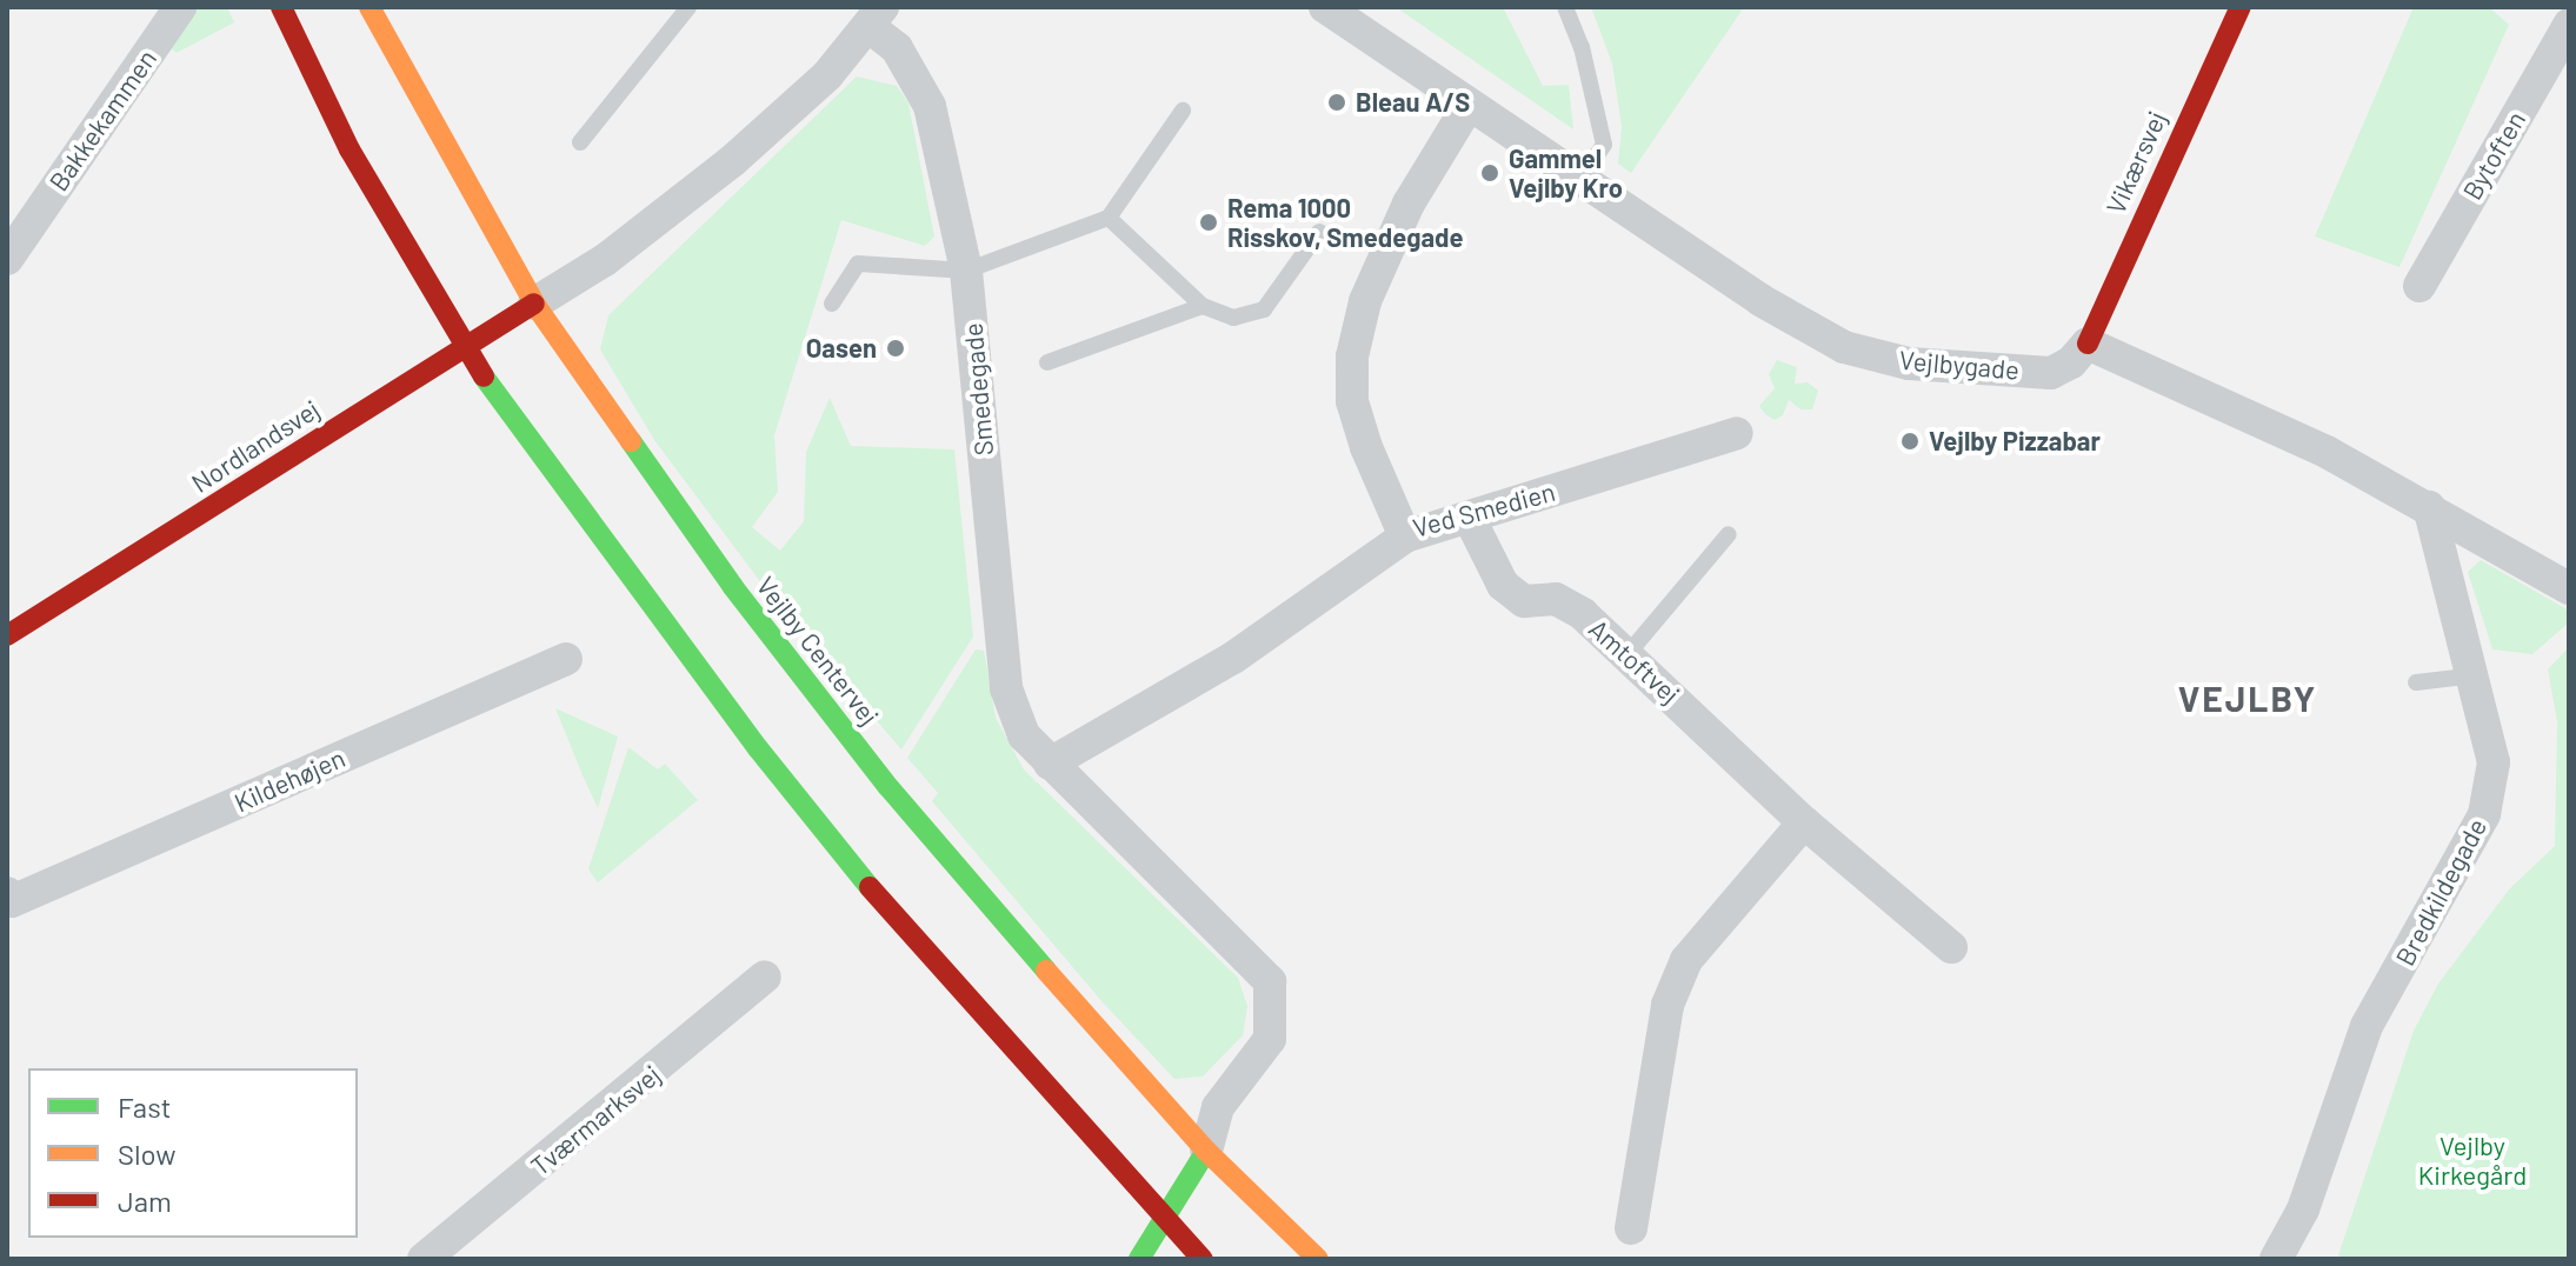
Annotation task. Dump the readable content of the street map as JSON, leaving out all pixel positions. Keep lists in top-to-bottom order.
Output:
{
  "streets": {
    "street": [
      "Bakkekammen",
      "Bytoften",
      "Vikærsvej",
      "Vejlbygade",
      "Smedegade",
      "Nordlandsvej",
      "Ved Smedien",
      "Vejlby Centervej",
      "Amtoftvej",
      "Kildehøjen",
      "Bredkildegade",
      "Tværmarksvej"
    ]
  },
  "crossings": [
    ["Vikærsvej", "Vejlbygade"],
    ["Vejlbygade", "Ved Smedien"],
    ["Smedegade", "Nordlandsvej"],
    ["Smedegade", "Vejlby Centervej"],
    ["Nordlandsvej", "Vejlby Centervej"],
    ["Ved Smedien", "Amtoftvej"]
  ],
  "districts": ["VEJLBY"],
  "parks": ["Vejlby Kirkegård"],
  "places": [
    "Bleau A/S",
    "Gammel Vejlby Kro",
    "Rema 1000 Risskov, Smedegade",
    "Oasen",
    "Vejlby Pizzabar"
  ],
  "legend": ["Fast", "Slow", "Jam"]
}
